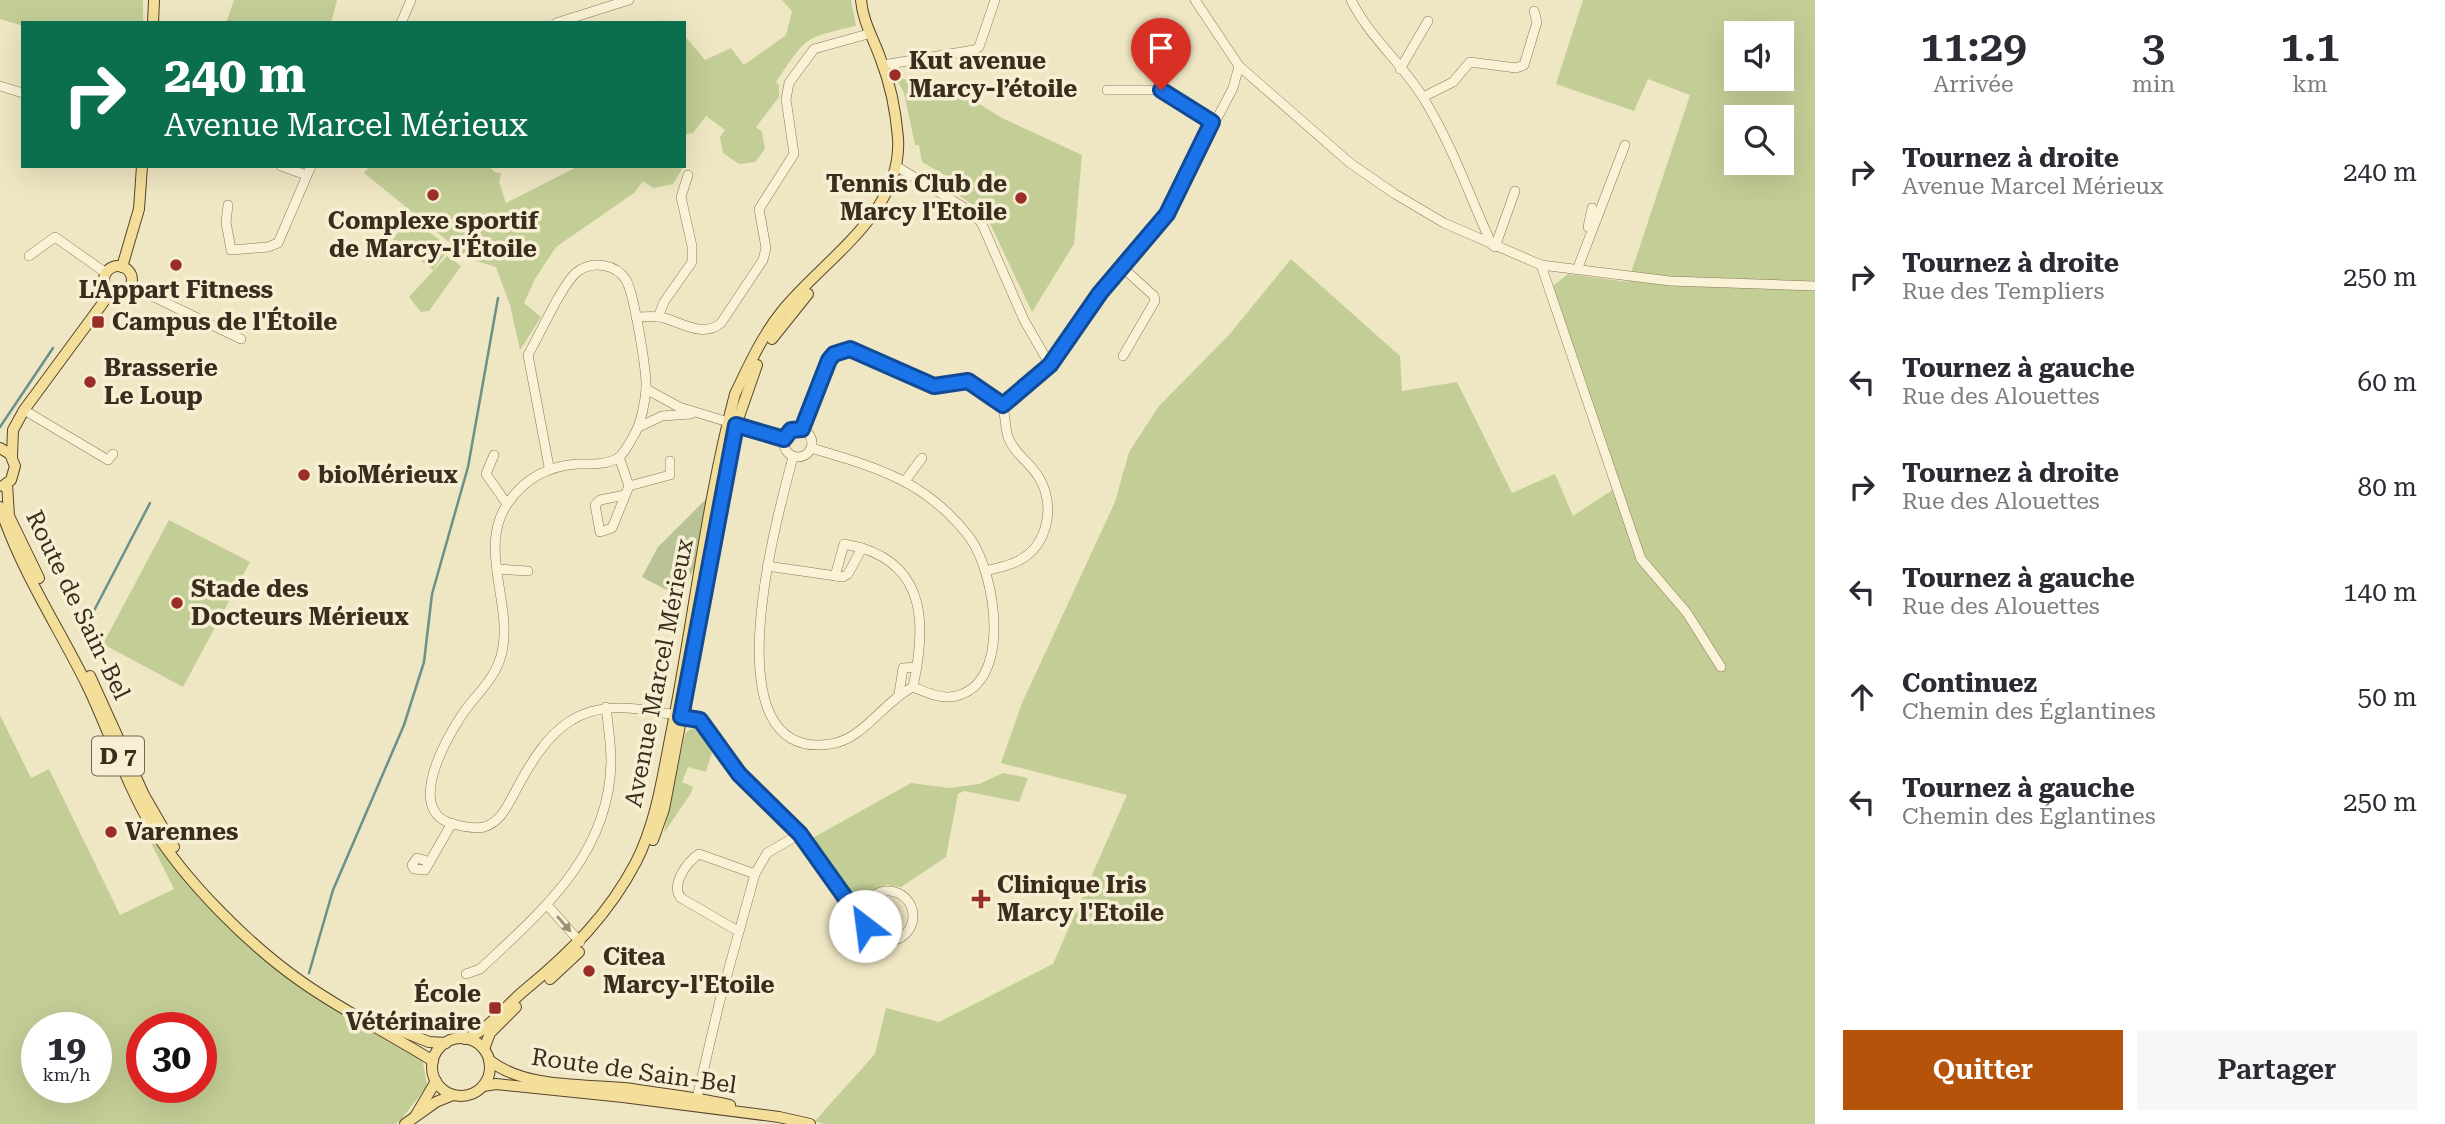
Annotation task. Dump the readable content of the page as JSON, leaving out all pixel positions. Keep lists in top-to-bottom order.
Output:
{
  "streets": {
    "main road": ["Route de Sain-Bel", "Avenue Marcel Mérieux", "D 7"]
  },
  "crossings": [
    ["Route de Sain-Bel", "Avenue Marcel Mérieux"]
  ],
  "places": {
    "other": [
      "Kut avenue Marcy-l’étoile",
      "Complexe sportif de Marcy-l'Étoile",
      "Tennis Club de Marcy l'Etoile",
      "L'Appart Fitness",
      "Brasserie Le Loup",
      "bioMérieux",
      "Stade des Docteurs Mérieux",
      "Varennes",
      "Citea Marcy-l'Etoile"
    ],
    "transit": ["Campus de l'Étoile", "École Vétérinaire"],
    "health": ["Clinique Iris Marcy l'Etoile"]
  },
  "page": {
    "eta": [
      "11:29",
      "Arrivée",
      "3",
      "min",
      "1.1",
      "km"
    ],
    "turn": ["240 m", "Avenue Marcel Mérieux"],
    "list": [
      {
        "name": "Tournez à droite",
        "note": "Avenue Marcel Mérieux",
        "value": "240 m"
      },
      {
        "name": "Tournez à droite",
        "note": "Rue des Templiers",
        "value": "250 m"
      },
      {
        "name": "Tournez à gauche",
        "note": "Rue des Alouettes",
        "value": "60 m"
      },
      {
        "name": "Tournez à droite",
        "note": "Rue des Alouettes",
        "value": "80 m"
      },
      {
        "name": "Tournez à gauche",
        "note": "Rue des Alouettes",
        "value": "140 m"
      },
      {
        "name": "Continuez",
        "note": "Chemin des Églantines",
        "value": "50 m"
      },
      {
        "name": "Tournez à gauche",
        "note": "Chemin des Églantines",
        "value": "250 m"
      }
    ],
    "speed": "19 km/h",
    "limit": "30",
    "buttons": ["Quitter", "Partager"]
  }
}
